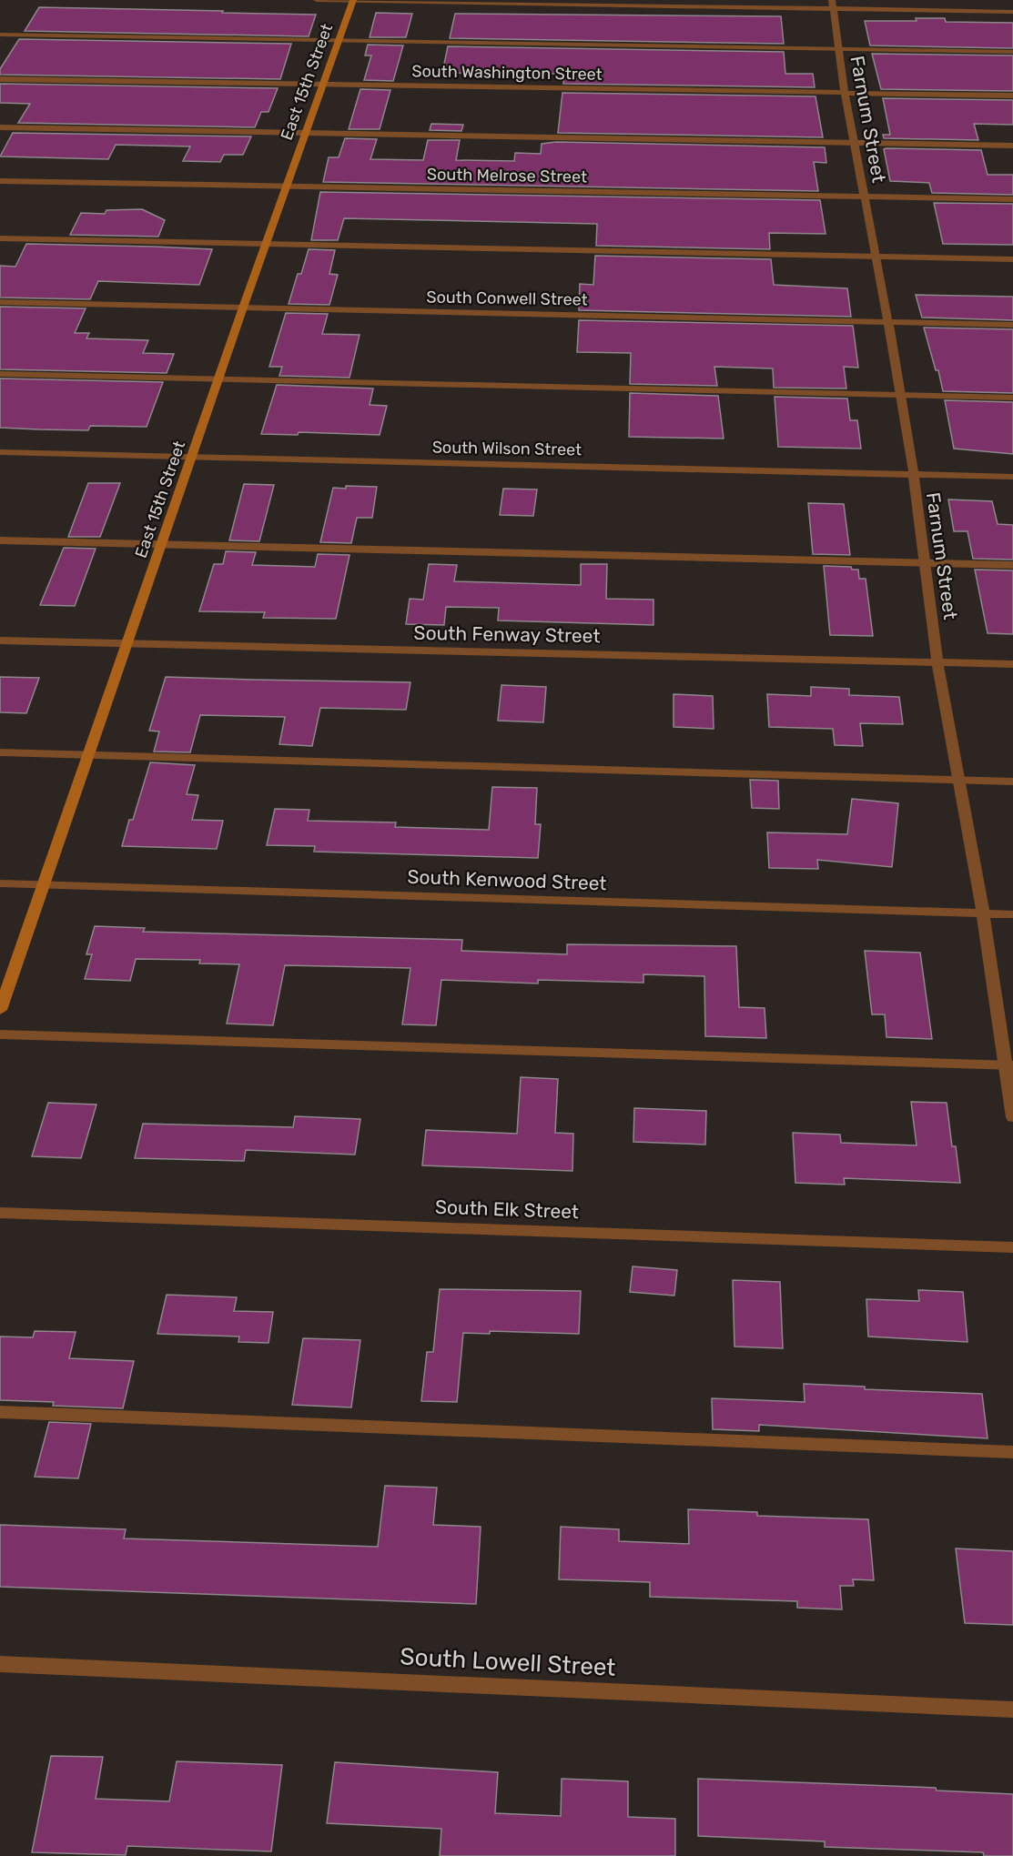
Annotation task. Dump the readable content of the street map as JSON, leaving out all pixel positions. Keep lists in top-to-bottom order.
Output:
{
  "streets": {
    "main road": ["East 15th Street"],
    "street": [
      "South Washington Street",
      "Farnum Street",
      "South Melrose Street",
      "South Conwell Street",
      "South Wilson Street",
      "South Fenway Street",
      "South Kenwood Street",
      "South Elk Street",
      "South Lowell Street"
    ]
  },
  "crossings": [
    ["South Washington Street", "East 15th Street"],
    ["South Washington Street", "Farnum Street"],
    ["East 15th Street", "South Melrose Street"],
    ["East 15th Street", "South Conwell Street"],
    ["East 15th Street", "South Wilson Street"],
    ["East 15th Street", "South Fenway Street"],
    ["East 15th Street", "South Kenwood Street"],
    ["Farnum Street", "South Melrose Street"],
    ["Farnum Street", "South Conwell Street"],
    ["Farnum Street", "South Wilson Street"],
    ["Farnum Street", "South Fenway Street"],
    ["Farnum Street", "South Kenwood Street"]
  ]
}
